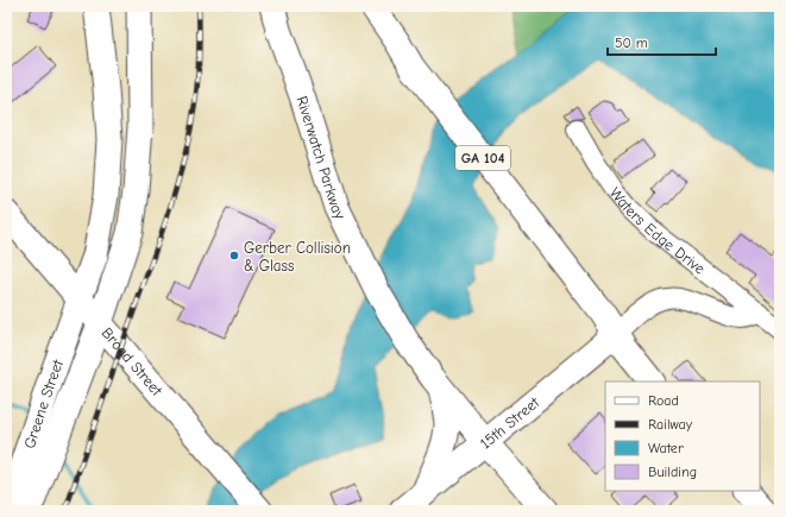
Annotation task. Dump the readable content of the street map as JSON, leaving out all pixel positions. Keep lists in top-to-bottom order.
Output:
{
  "streets": {
    "main road": [
      "Riverwatch Parkway",
      "GA 104",
      "Broad Street",
      "Greene Street",
      "15th Street"
    ],
    "street": ["Waters Edge Drive"]
  },
  "crossings": [
    ["Riverwatch Parkway", "15th Street"],
    ["GA 104", "15th Street"],
    ["Broad Street", "Greene Street"]
  ],
  "places": ["Gerber Collision & Glass"],
  "legend": [
    "Road",
    "Railway",
    "Water",
    "Building"
  ],
  "scale_bar": "50 m"
}
